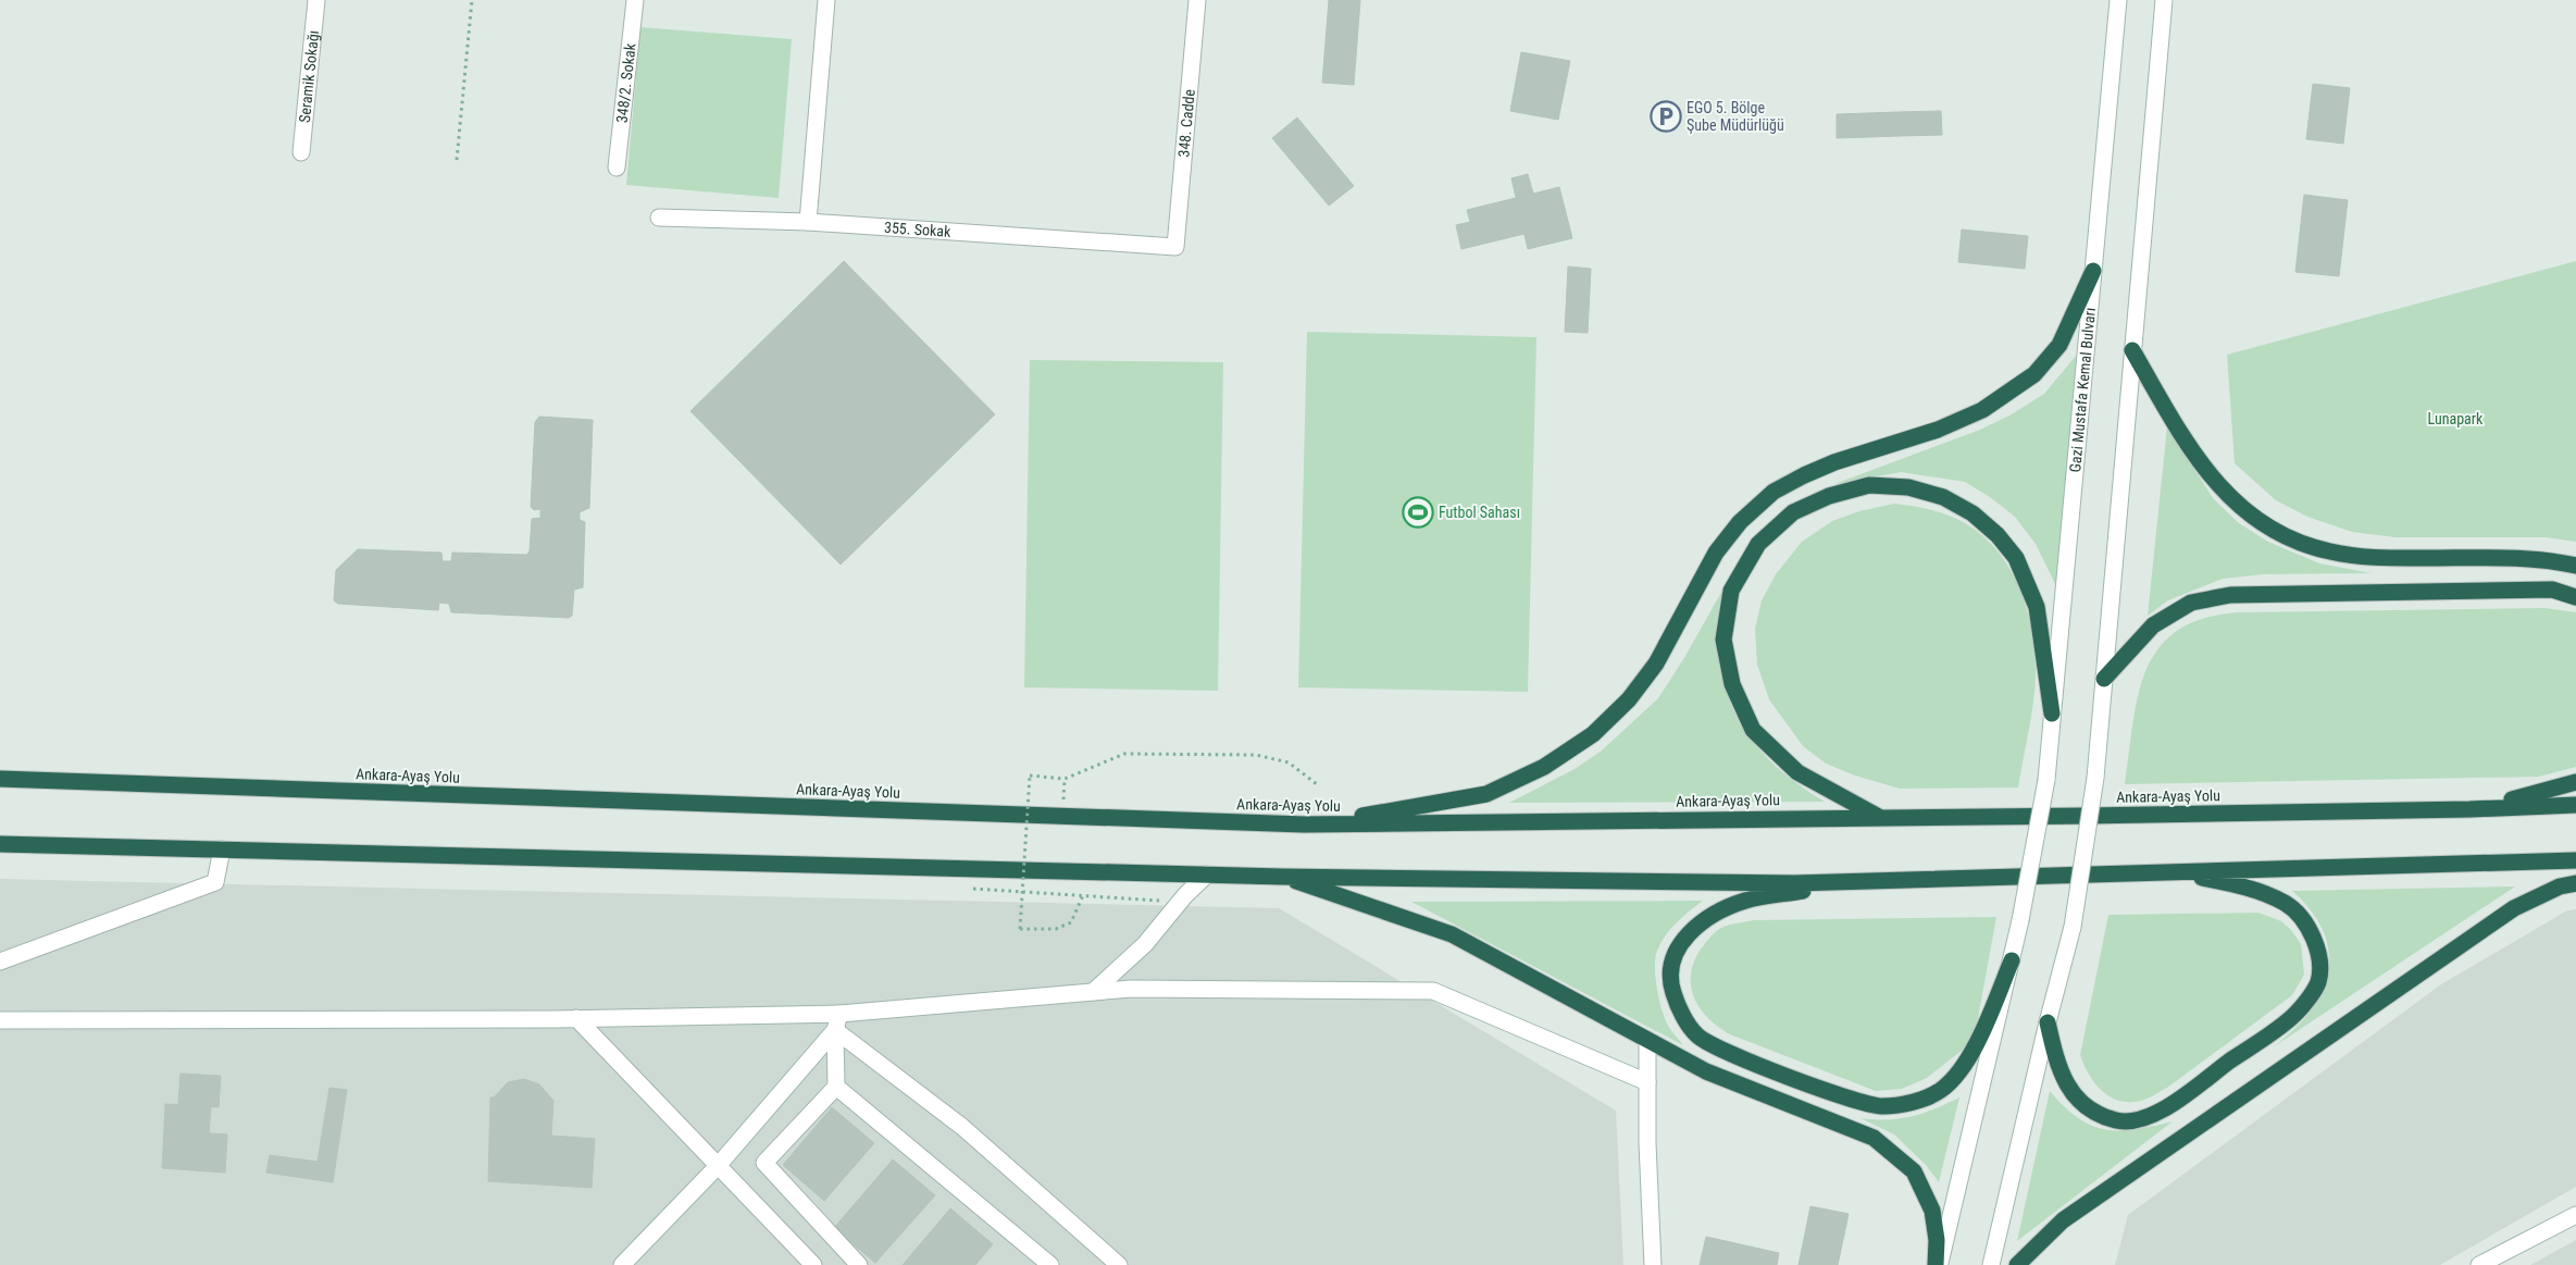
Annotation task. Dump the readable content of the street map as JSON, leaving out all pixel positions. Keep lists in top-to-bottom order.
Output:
{
  "streets": {
    "highway": ["Ankara-Ayaş Yolu"],
    "street": [
      "Seramik Sokağı",
      "348/2. Sokak",
      "348. Cadde",
      "355. Sokak",
      "Gazi Mustafa Kemal Bulvarı"
    ]
  },
  "crossings": [
    ["348. Cadde", "355. Sokak"]
  ],
  "parks": ["Lunapark"],
  "places": {
    "parking": ["EGO 5. Bölge Şube Müdürlüğü"],
    "sports": ["Futbol Sahası"]
  }
}
